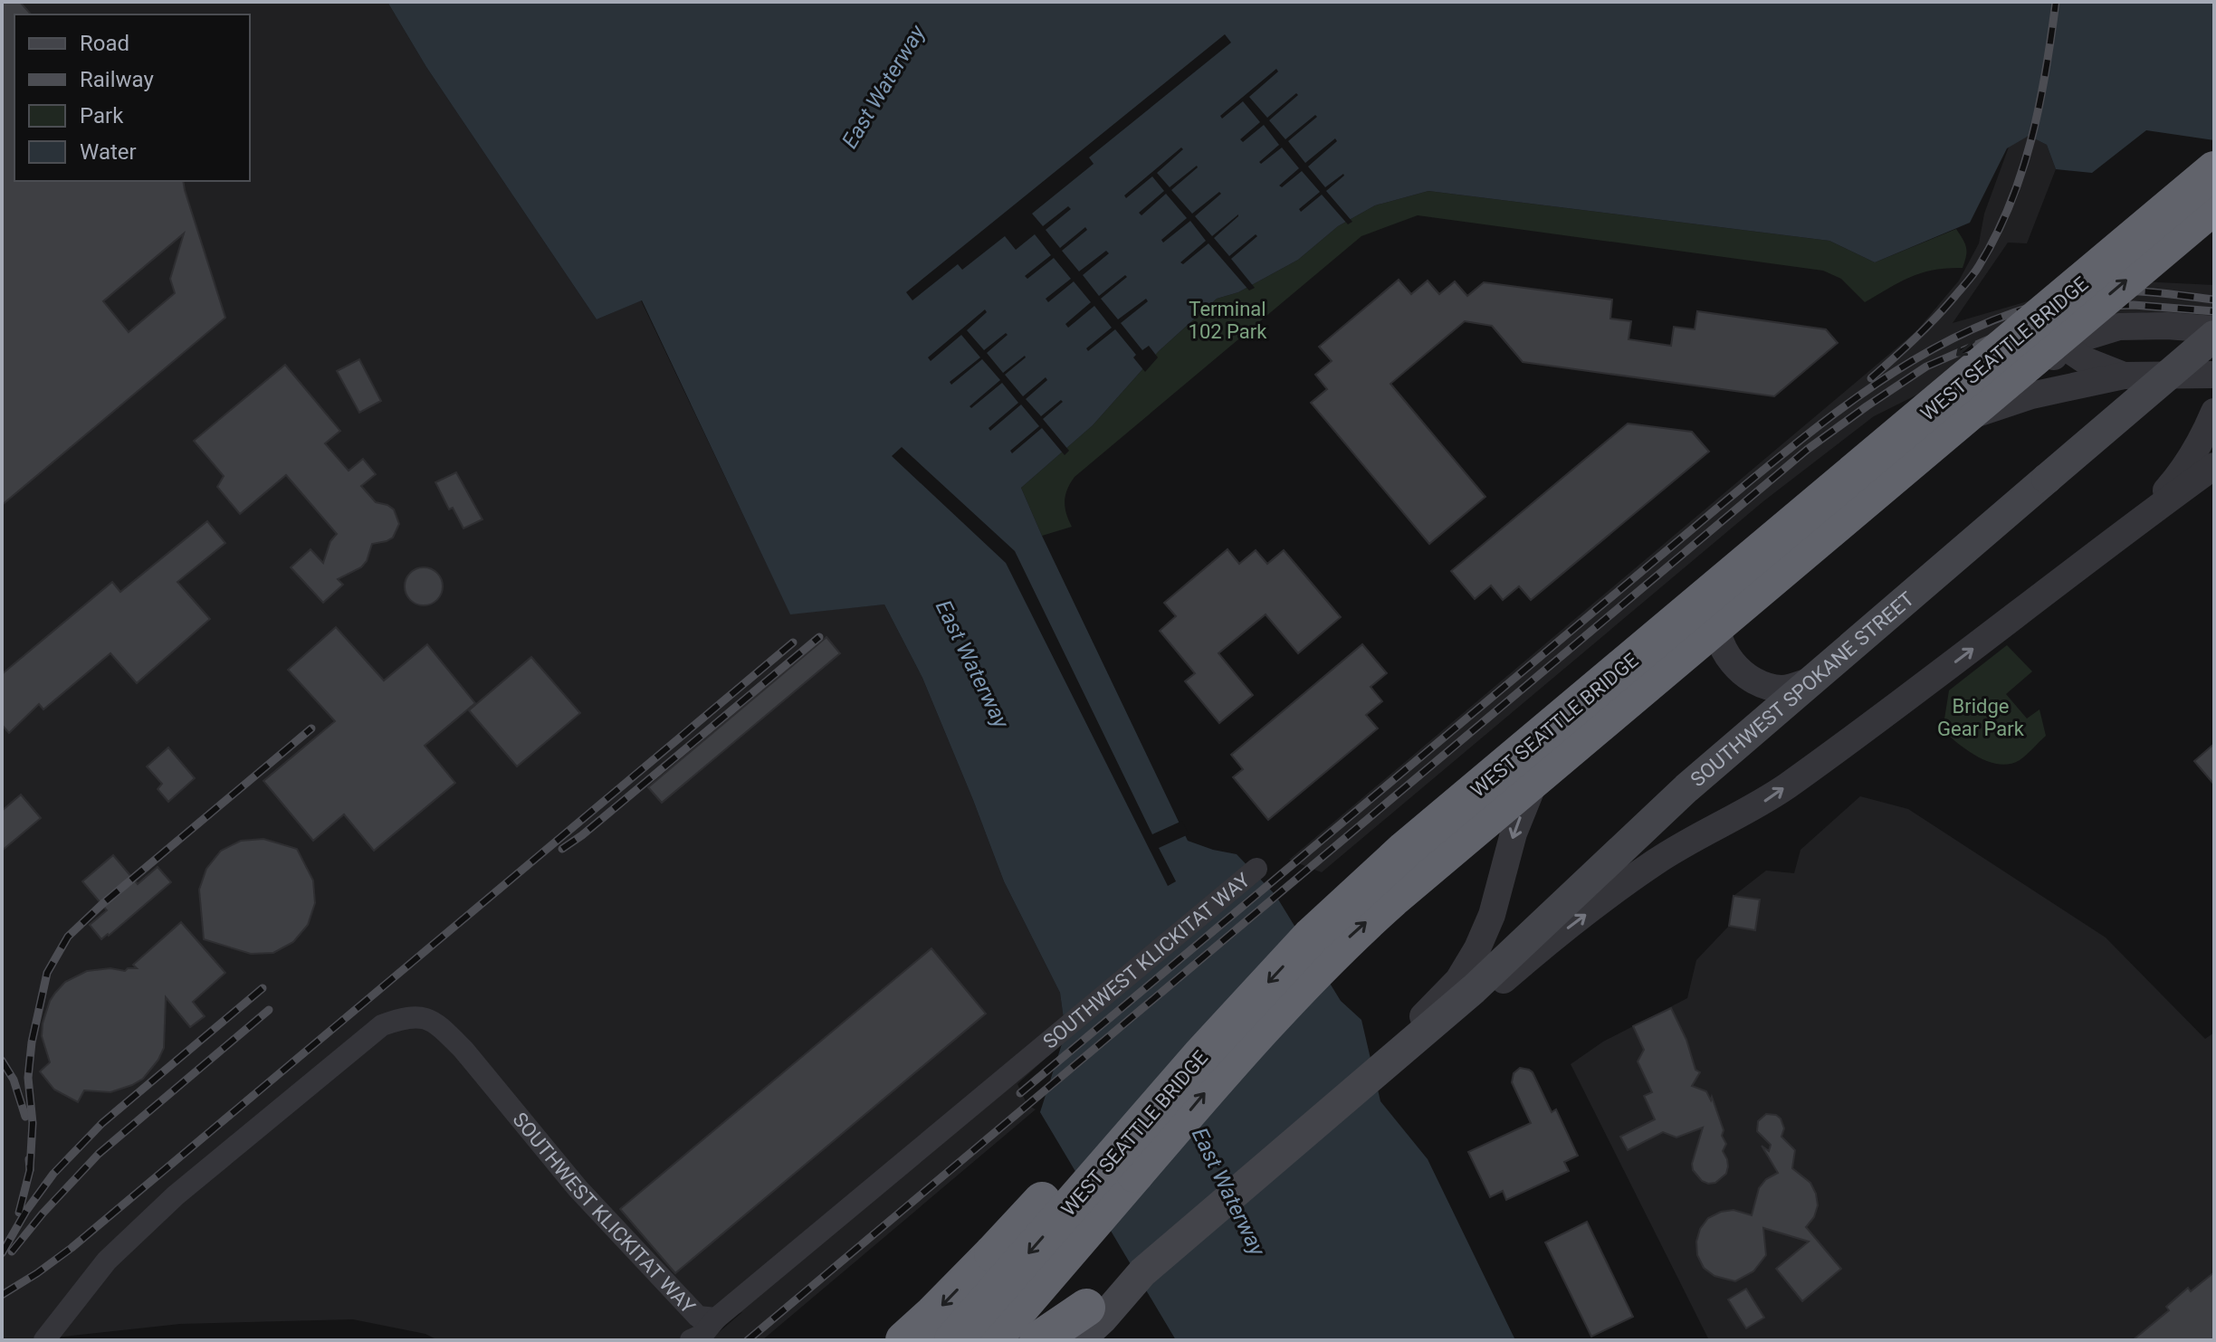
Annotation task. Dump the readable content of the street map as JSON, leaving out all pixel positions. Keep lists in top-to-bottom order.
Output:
{
  "streets": {
    "highway": ["WEST SEATTLE BRIDGE"],
    "main road": ["SOUTHWEST SPOKANE STREET"],
    "street": ["SOUTHWEST KLICKITAT WAY"]
  },
  "water": ["East Waterway"],
  "parks": ["Terminal 102 Park", "Bridge Gear Park"],
  "legend": [
    "Road",
    "Railway",
    "Park",
    "Water"
  ]
}
